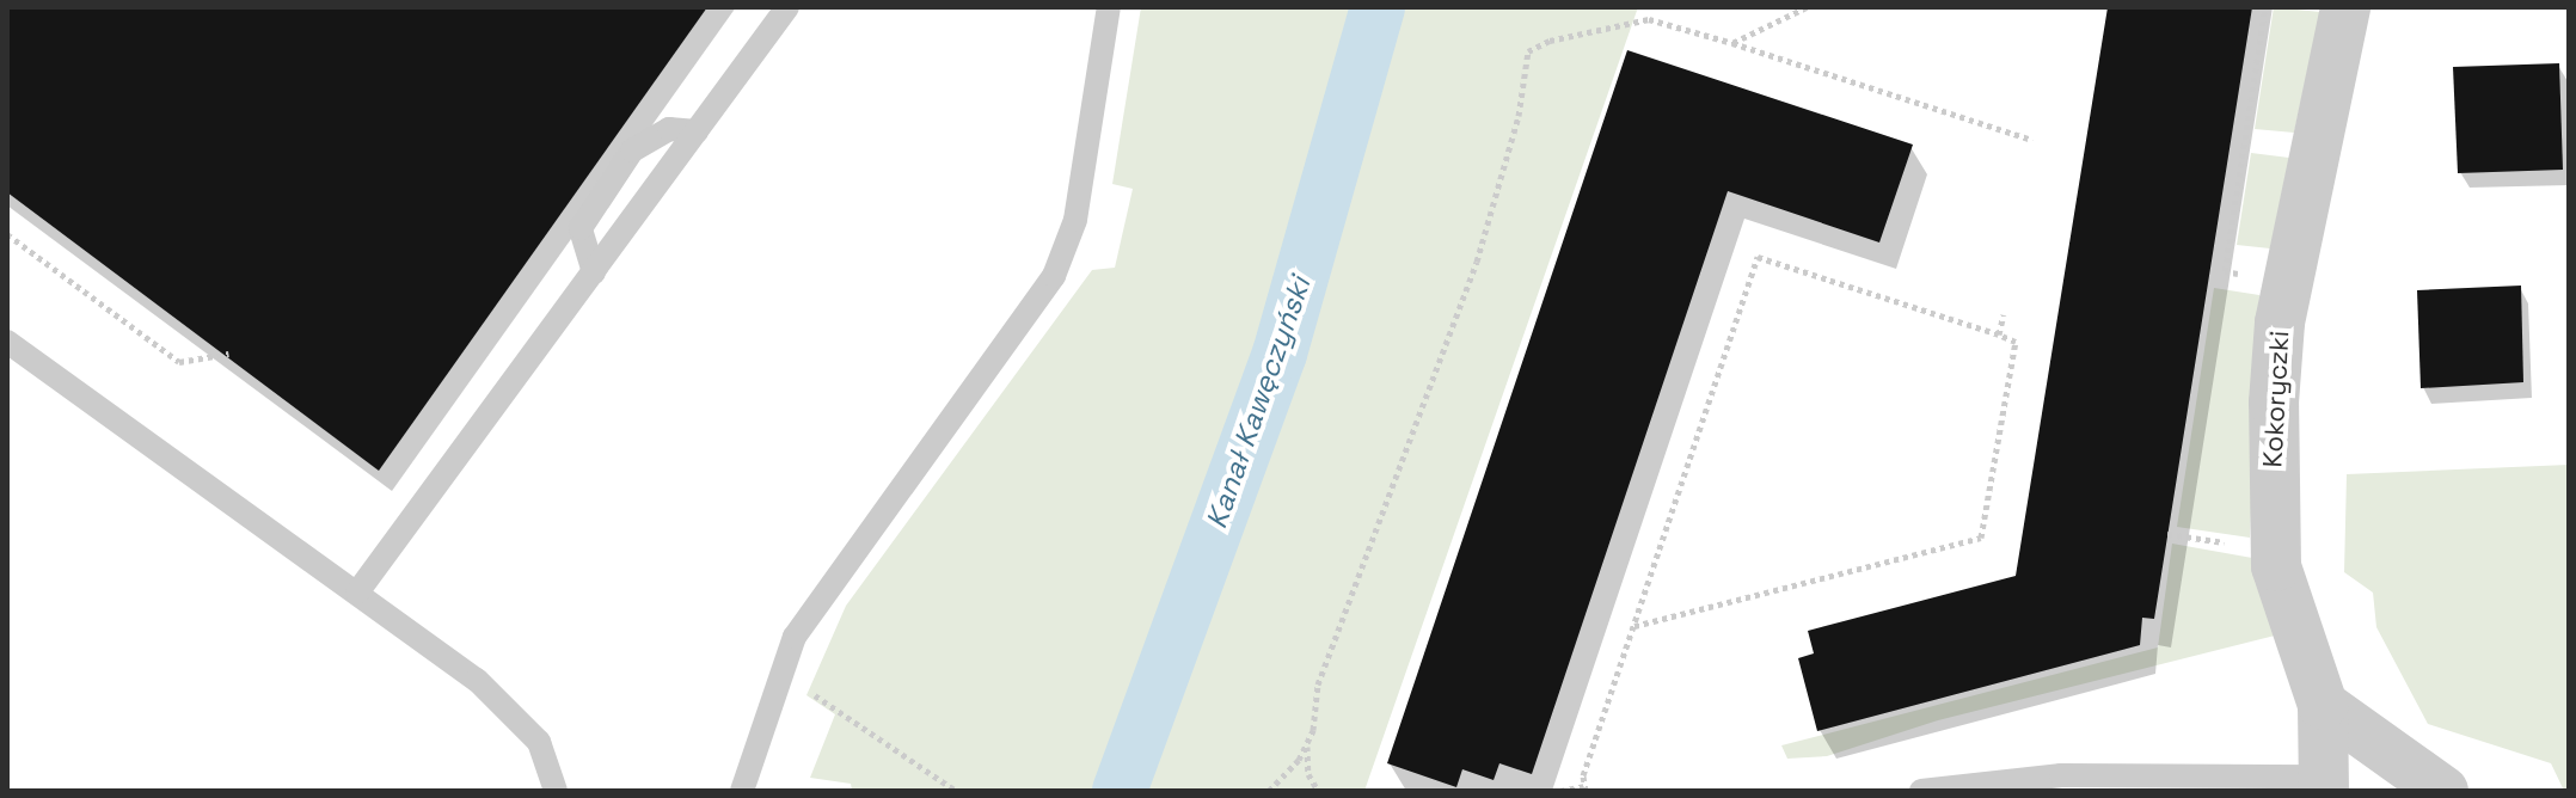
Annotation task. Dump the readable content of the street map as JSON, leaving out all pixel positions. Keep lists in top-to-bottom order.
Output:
{
  "streets": {
    "street": ["Kokoryczki"]
  },
  "water": ["Kanał Kawęczyński"]
}
